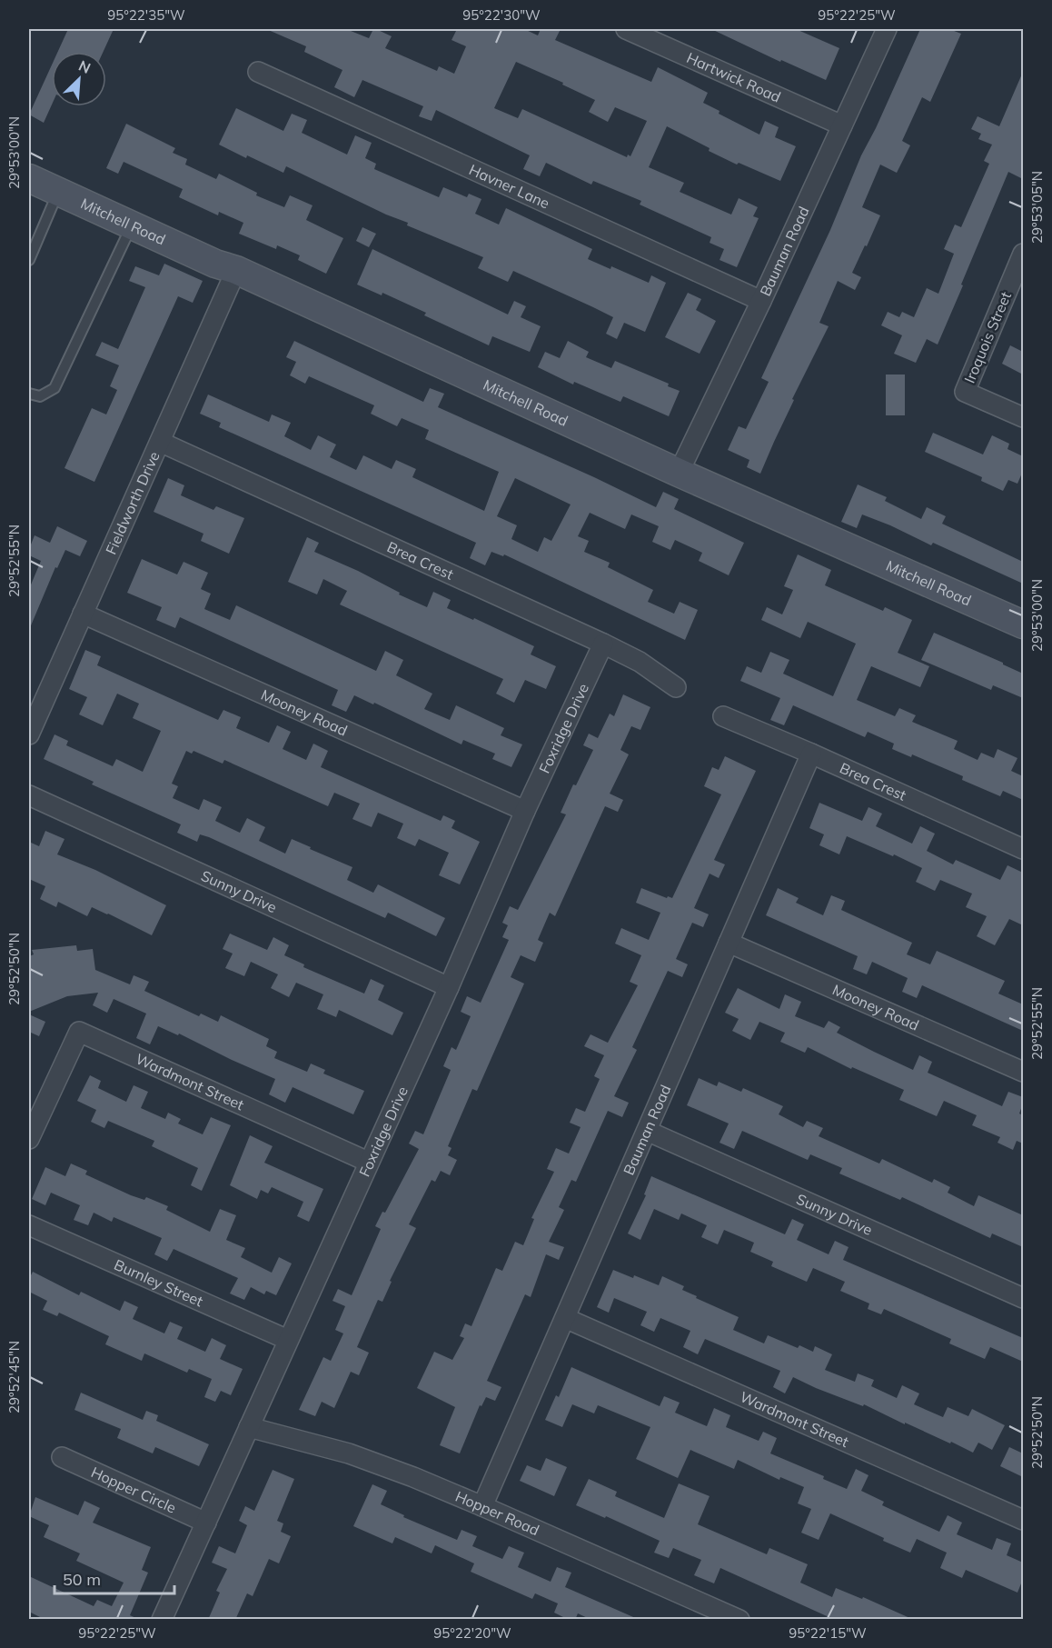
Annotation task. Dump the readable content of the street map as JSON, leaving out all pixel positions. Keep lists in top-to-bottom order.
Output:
{
  "streets": {
    "street": [
      "Hartwick Road",
      "Havner Lane",
      "Mitchell Road",
      "Bauman Road",
      "Iroquois Street",
      "Fieldworth Drive",
      "Brea Crest",
      "Mooney Road",
      "Foxridge Drive",
      "Sunny Drive",
      "Wardmont Street",
      "Burnley Street",
      "Hopper Circle",
      "Hopper Road"
    ]
  },
  "crossings": [
    ["Hartwick Road", "Bauman Road"],
    ["Havner Lane", "Bauman Road"],
    ["Mitchell Road", "Bauman Road"],
    ["Mitchell Road", "Fieldworth Drive"],
    ["Bauman Road", "Brea Crest"],
    ["Bauman Road", "Mooney Road"],
    ["Bauman Road", "Sunny Drive"],
    ["Bauman Road", "Wardmont Street"],
    ["Bauman Road", "Hopper Road"],
    ["Fieldworth Drive", "Brea Crest"],
    ["Fieldworth Drive", "Mooney Road"],
    ["Brea Crest", "Foxridge Drive"],
    ["Mooney Road", "Foxridge Drive"],
    ["Foxridge Drive", "Sunny Drive"],
    ["Foxridge Drive", "Wardmont Street"],
    ["Foxridge Drive", "Burnley Street"],
    ["Foxridge Drive", "Hopper Circle"],
    ["Foxridge Drive", "Hopper Road"]
  ],
  "scale_bar": "50 m",
  "north": "top right",
  "coordinates": [
    "95°22'35\"W",
    "95°22'30\"W",
    "95°22'25\"W",
    "29°53'00\"N",
    "29°53'05\"N",
    "29°52'55\"N",
    "29°52'50\"N",
    "29°52'45\"N",
    "95°22'20\"W",
    "95°22'15\"W"
  ]
}
